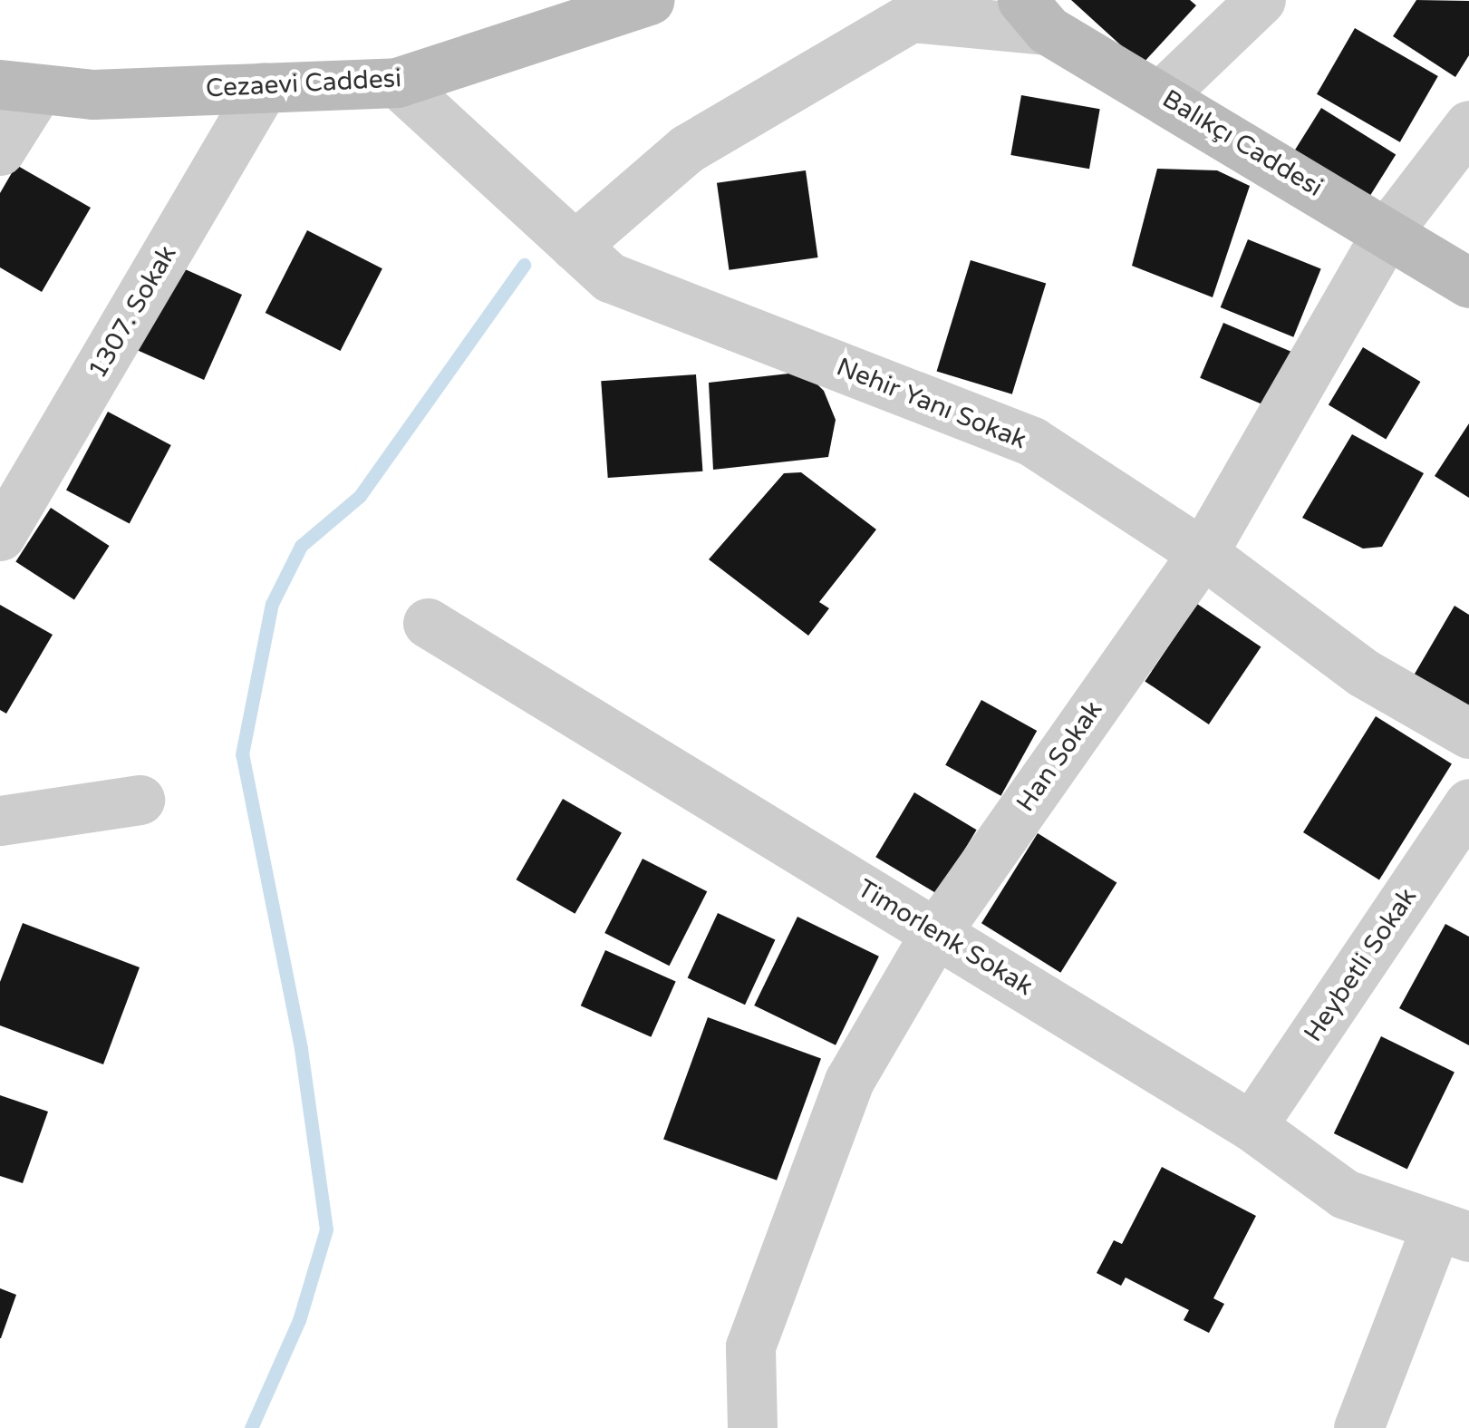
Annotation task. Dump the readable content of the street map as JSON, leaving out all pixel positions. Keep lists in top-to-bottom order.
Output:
{
  "streets": {
    "street": [
      "Cezaevi Caddesi",
      "Balıkçı Caddesi",
      "1307. Sokak",
      "Nehir Yanı Sokak",
      "Han Sokak",
      "Timorlenk Sokak",
      "Heybetli Sokak"
    ]
  },
  "crossings": [
    ["Cezaevi Caddesi", "1307. Sokak"],
    ["Cezaevi Caddesi", "Nehir Yanı Sokak"],
    ["Balıkçı Caddesi", "Han Sokak"],
    ["Nehir Yanı Sokak", "Han Sokak"],
    ["Han Sokak", "Timorlenk Sokak"],
    ["Timorlenk Sokak", "Heybetli Sokak"]
  ]
}
